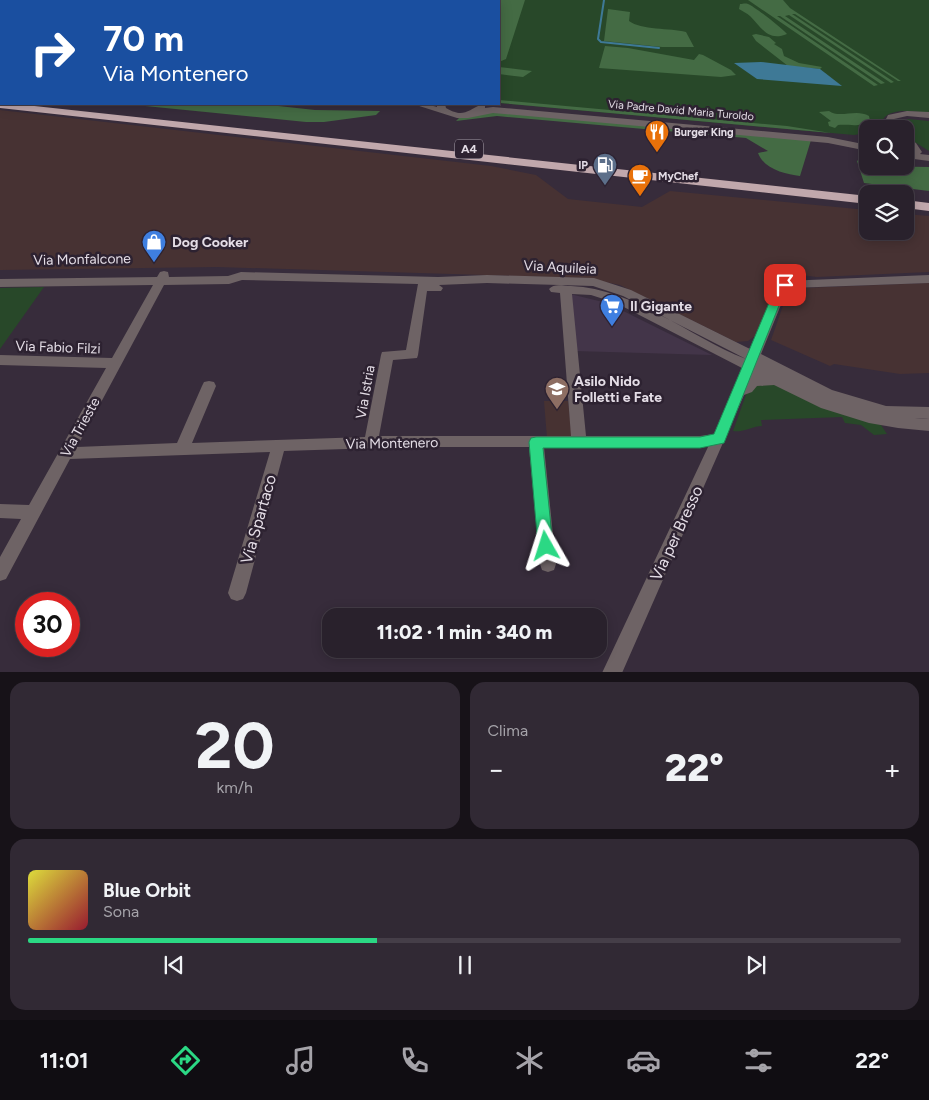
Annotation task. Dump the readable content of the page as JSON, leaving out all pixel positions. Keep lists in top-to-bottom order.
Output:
{
  "streets": {
    "highway": ["A4"],
    "street": [
      "Via Padre David Maria Turoldo",
      "Via Monfalcone",
      "Via Aquileia",
      "Via Fabio Filzi",
      "Via Istria",
      "Via Trieste",
      "Via Montenero",
      "Via Spartaco",
      "Via per Bresso"
    ]
  },
  "crossings": [
    ["Via Monfalcone", "Via Aquileia"],
    ["Via Monfalcone", "Via Trieste"],
    ["Via Aquileia", "Via Istria"],
    ["Via Aquileia", "Via Trieste"],
    ["Via Aquileia", "Via per Bresso"],
    ["Via Fabio Filzi", "Via Trieste"],
    ["Via Istria", "Via Montenero"],
    ["Via Trieste", "Via Montenero"],
    ["Via Montenero", "Via Spartaco"],
    ["Via Montenero", "Via per Bresso"]
  ],
  "places": {
    "restaurant": ["Burger King"],
    "fuel station": ["IP"],
    "cafe": ["MyChef"],
    "shop": ["Dog Cooker"],
    "supermarket": ["Il Gigante"],
    "school or university": ["Asilo Nido Folletti e Fate"]
  },
  "page": {
    "turn": ["70 m", "Via Montenero"],
    "limit": "30",
    "trip": "11:02 · 1 min · 340 m",
    "tile": [
      ["20", "km/h"],
      "Clima"
    ],
    "heat": ["−", "22°", "+"],
    "song": ["Blue Orbit", "Sona"],
    "tabs": ["11:01", "22°"]
  }
}
